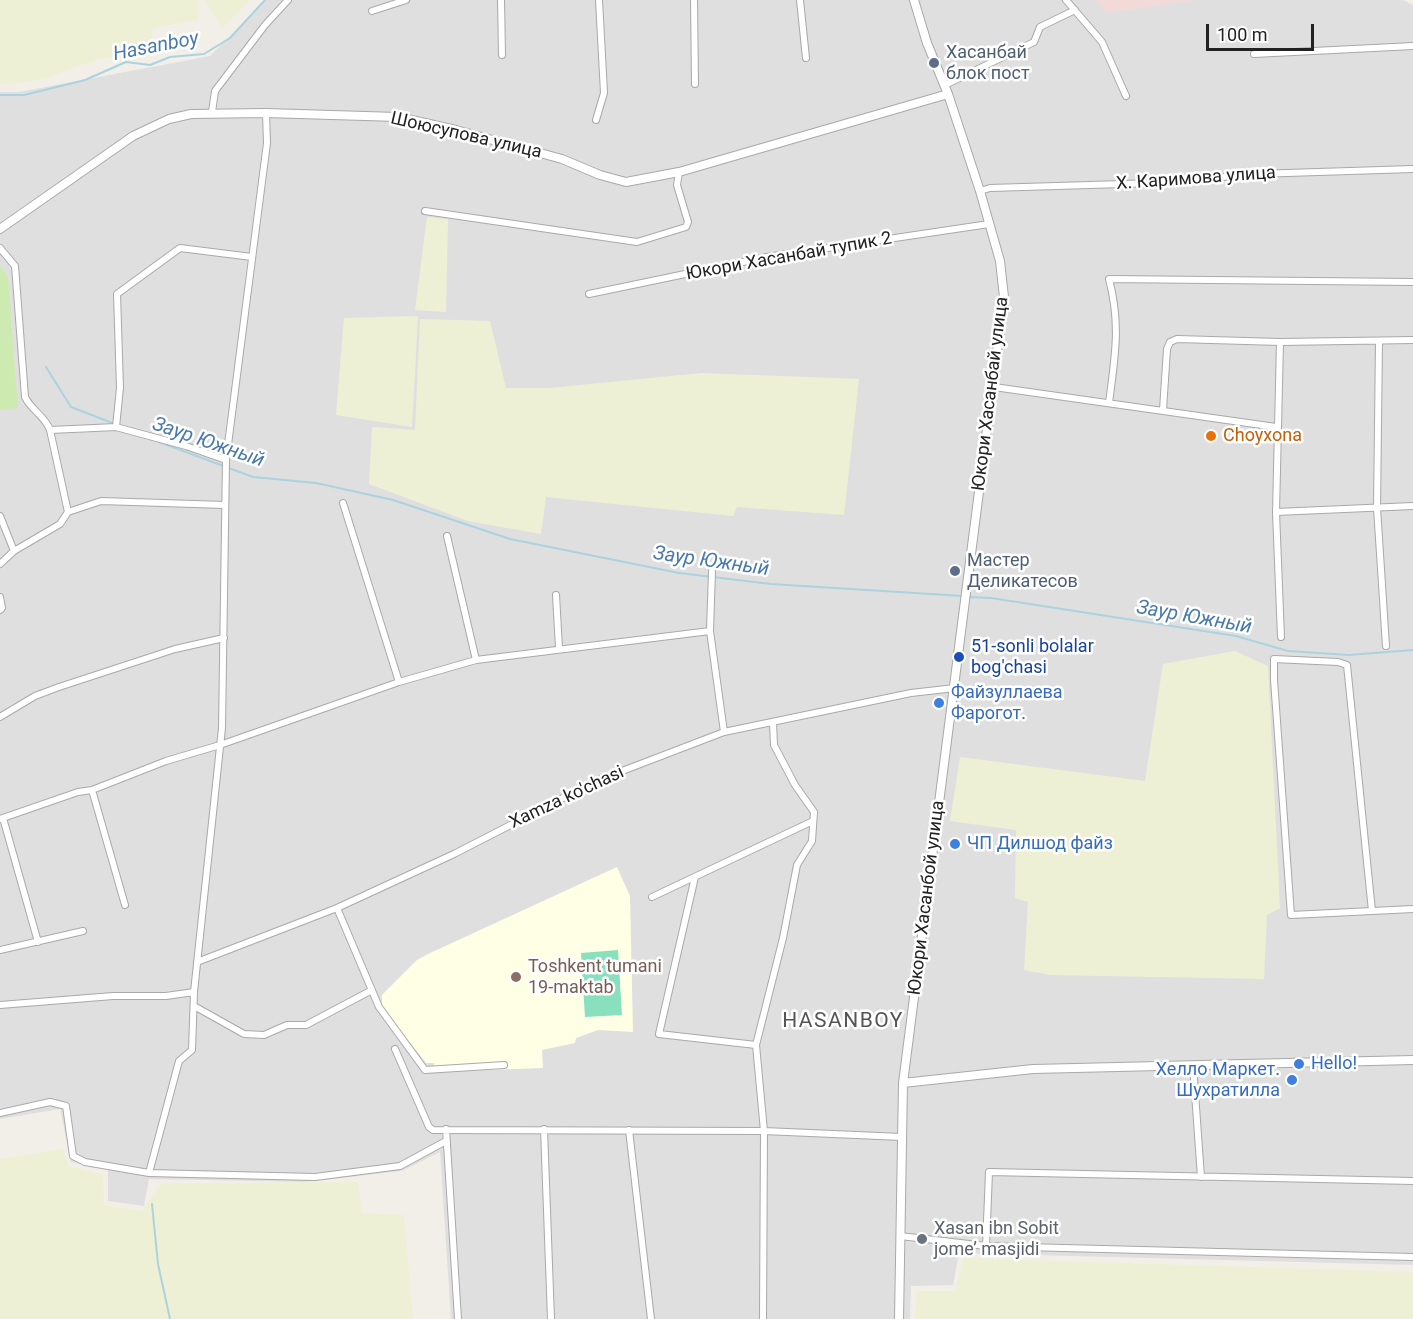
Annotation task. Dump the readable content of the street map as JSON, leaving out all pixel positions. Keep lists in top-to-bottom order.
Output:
{
  "streets": {
    "street": [
      "Шоюсупова улица",
      "Х. Каримова улица",
      "Юкори Хасанбай тупик 2",
      "Юкори Хасанбай улица",
      "Xamza ko'chasi",
      "Юкори Хасанбой улица"
    ]
  },
  "crossings": [
    ["Шоюсупова улица", "Юкори Хасанбай улица"],
    ["Х. Каримова улица", "Юкори Хасанбай улица"],
    ["Юкори Хасанбай тупик 2", "Юкори Хасанбай улица"],
    ["Юкори Хасанбай улица", "Юкори Хасанбой улица"],
    ["Xamza ko'chasi", "Юкори Хасанбой улица"]
  ],
  "districts": ["HASANBOY"],
  "water": ["Hasanboy", "Заур Южный"],
  "places": [
    "Хасанбай блок пост",
    "Choyxona",
    "Мастер Деликатесов",
    "51-sonli bolalar bog'chasi",
    "Файзуллаева Фарогот.",
    "ЧП Дилшод файз",
    "Toshkent tumani 19-maktab",
    "Hello!",
    "Хелло Маркет. Шухратилла",
    "Xasan ibn Sobit jome’ masjidi"
  ],
  "scale_bar": "100 m"
}
